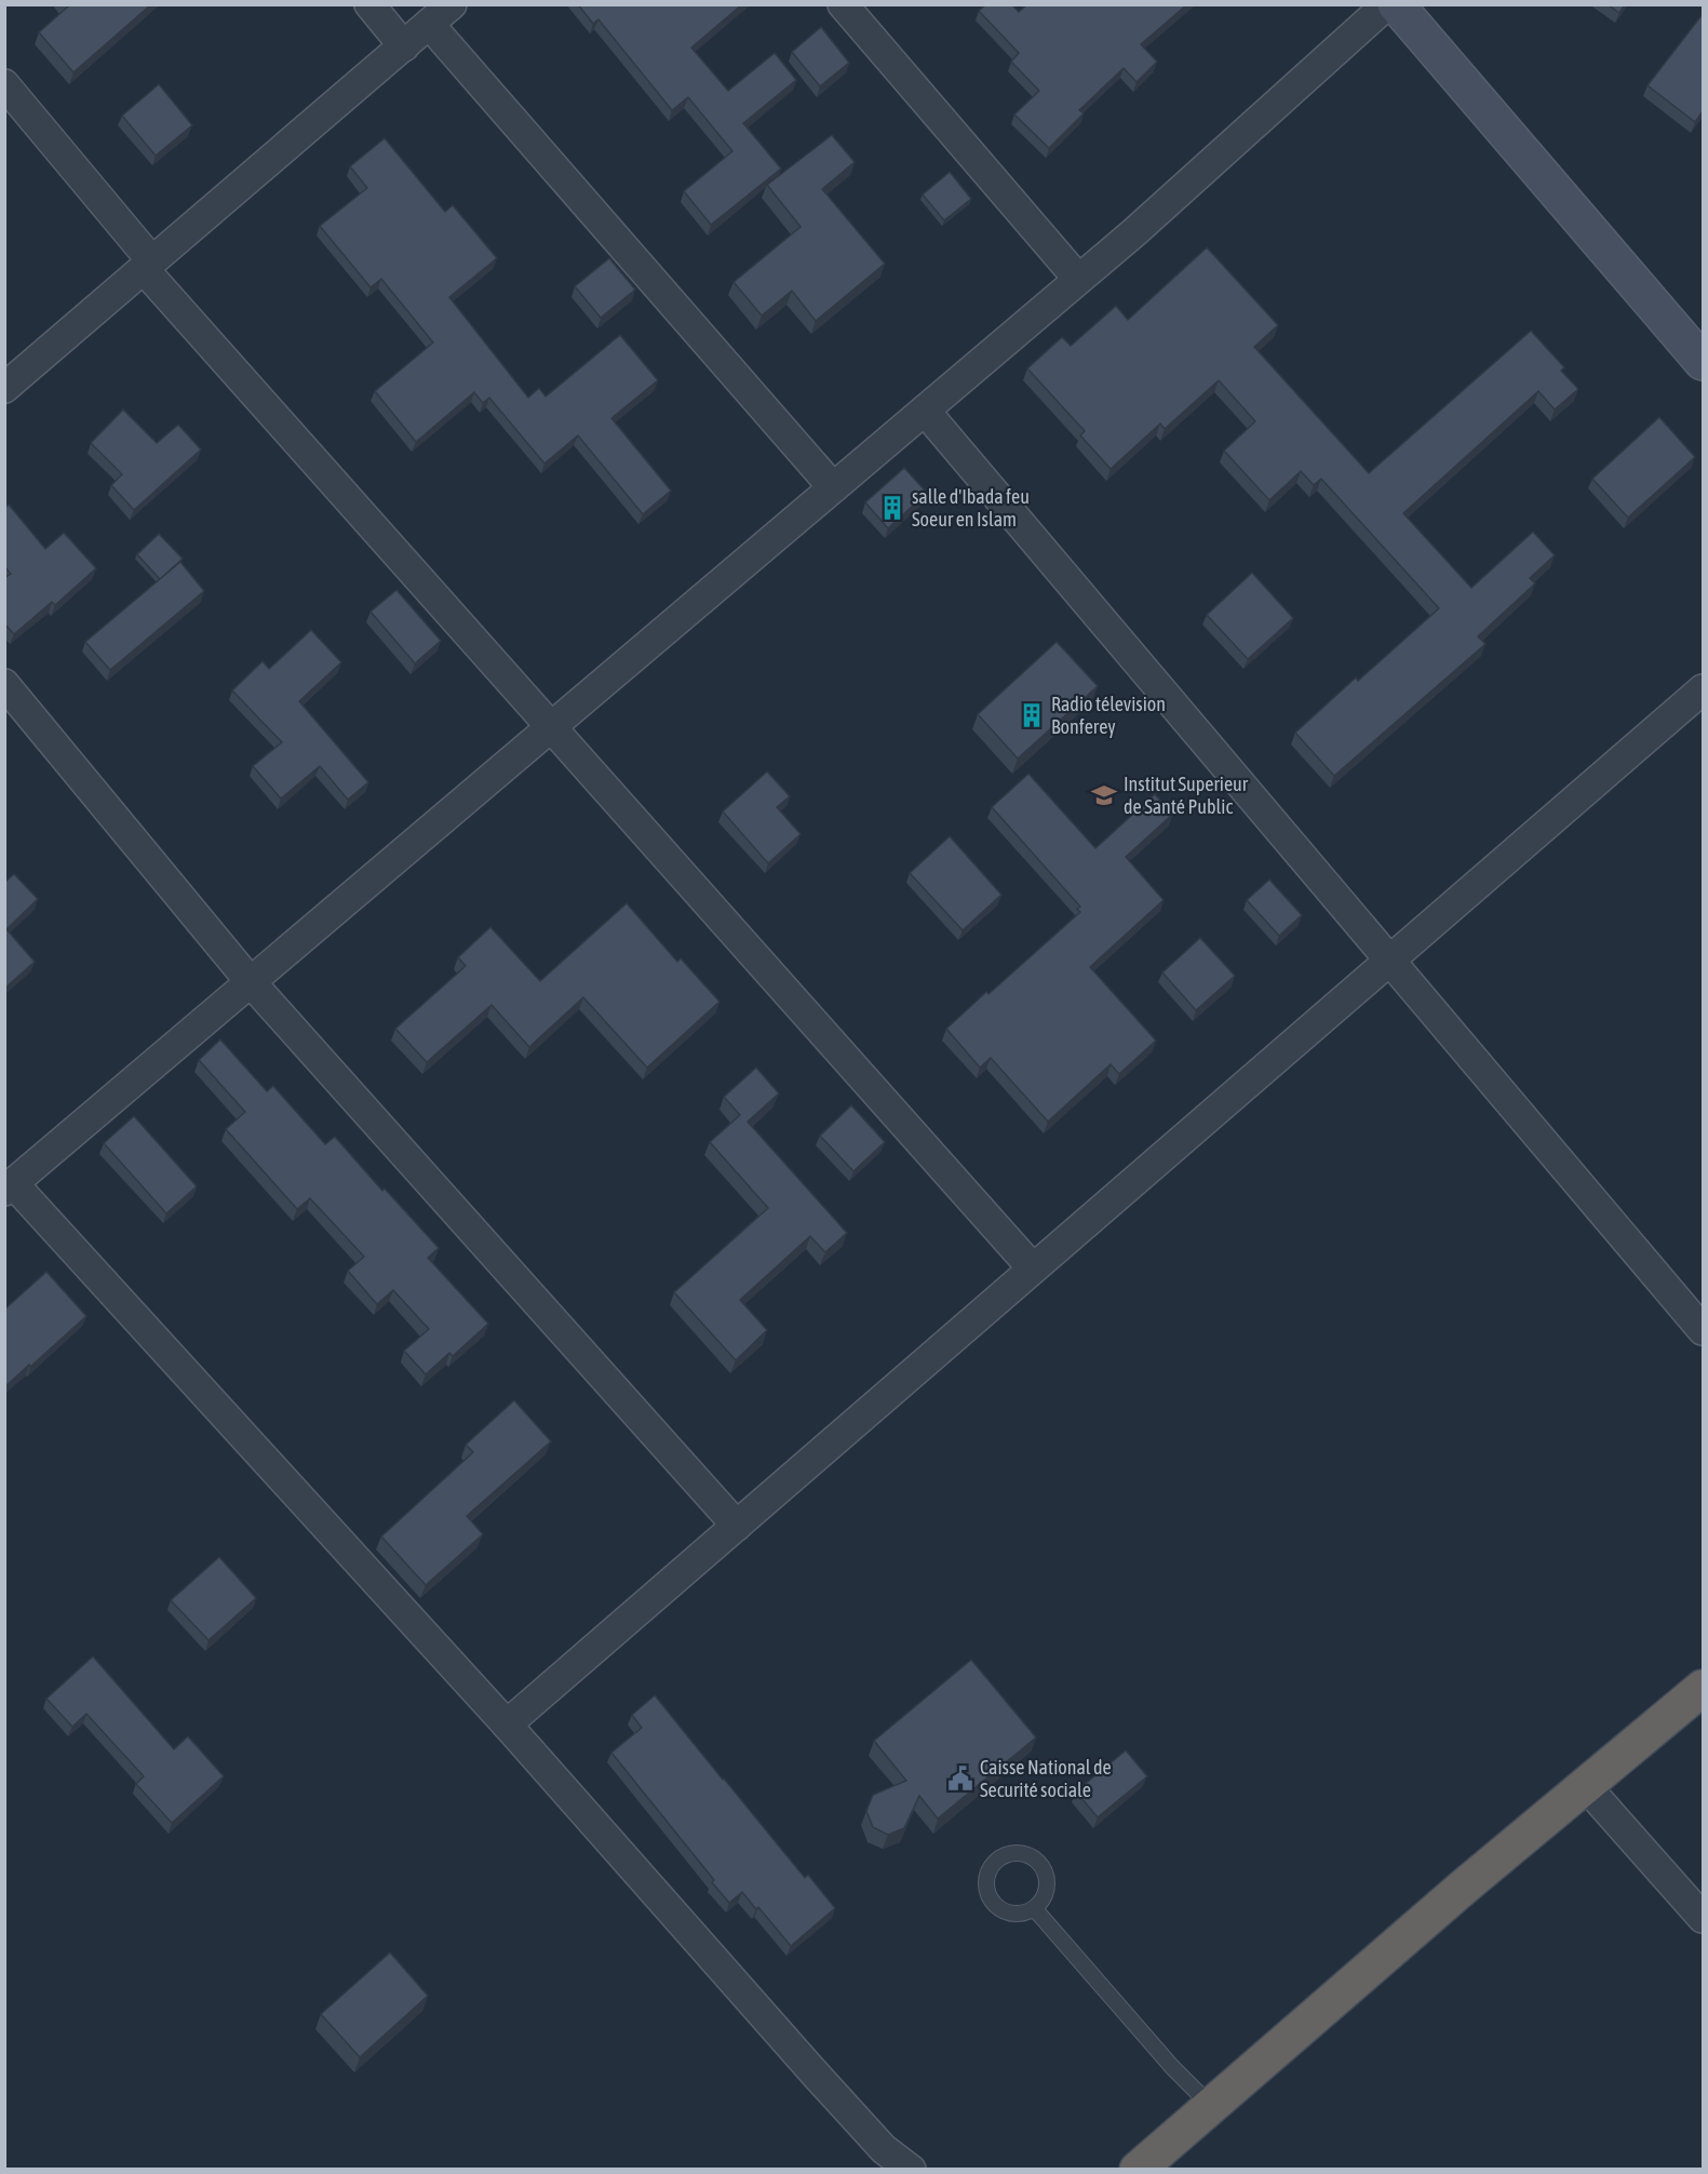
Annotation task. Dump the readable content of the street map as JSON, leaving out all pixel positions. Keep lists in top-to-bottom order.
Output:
{
  "places": {
    "building": ["salle d'Ibada feu Soeur en Islam", "Radio télevision Bonferey"],
    "school or university": ["Institut Superieur de Santé Public"],
    "public building": ["Caisse National de Securité sociale"]
  }
}
